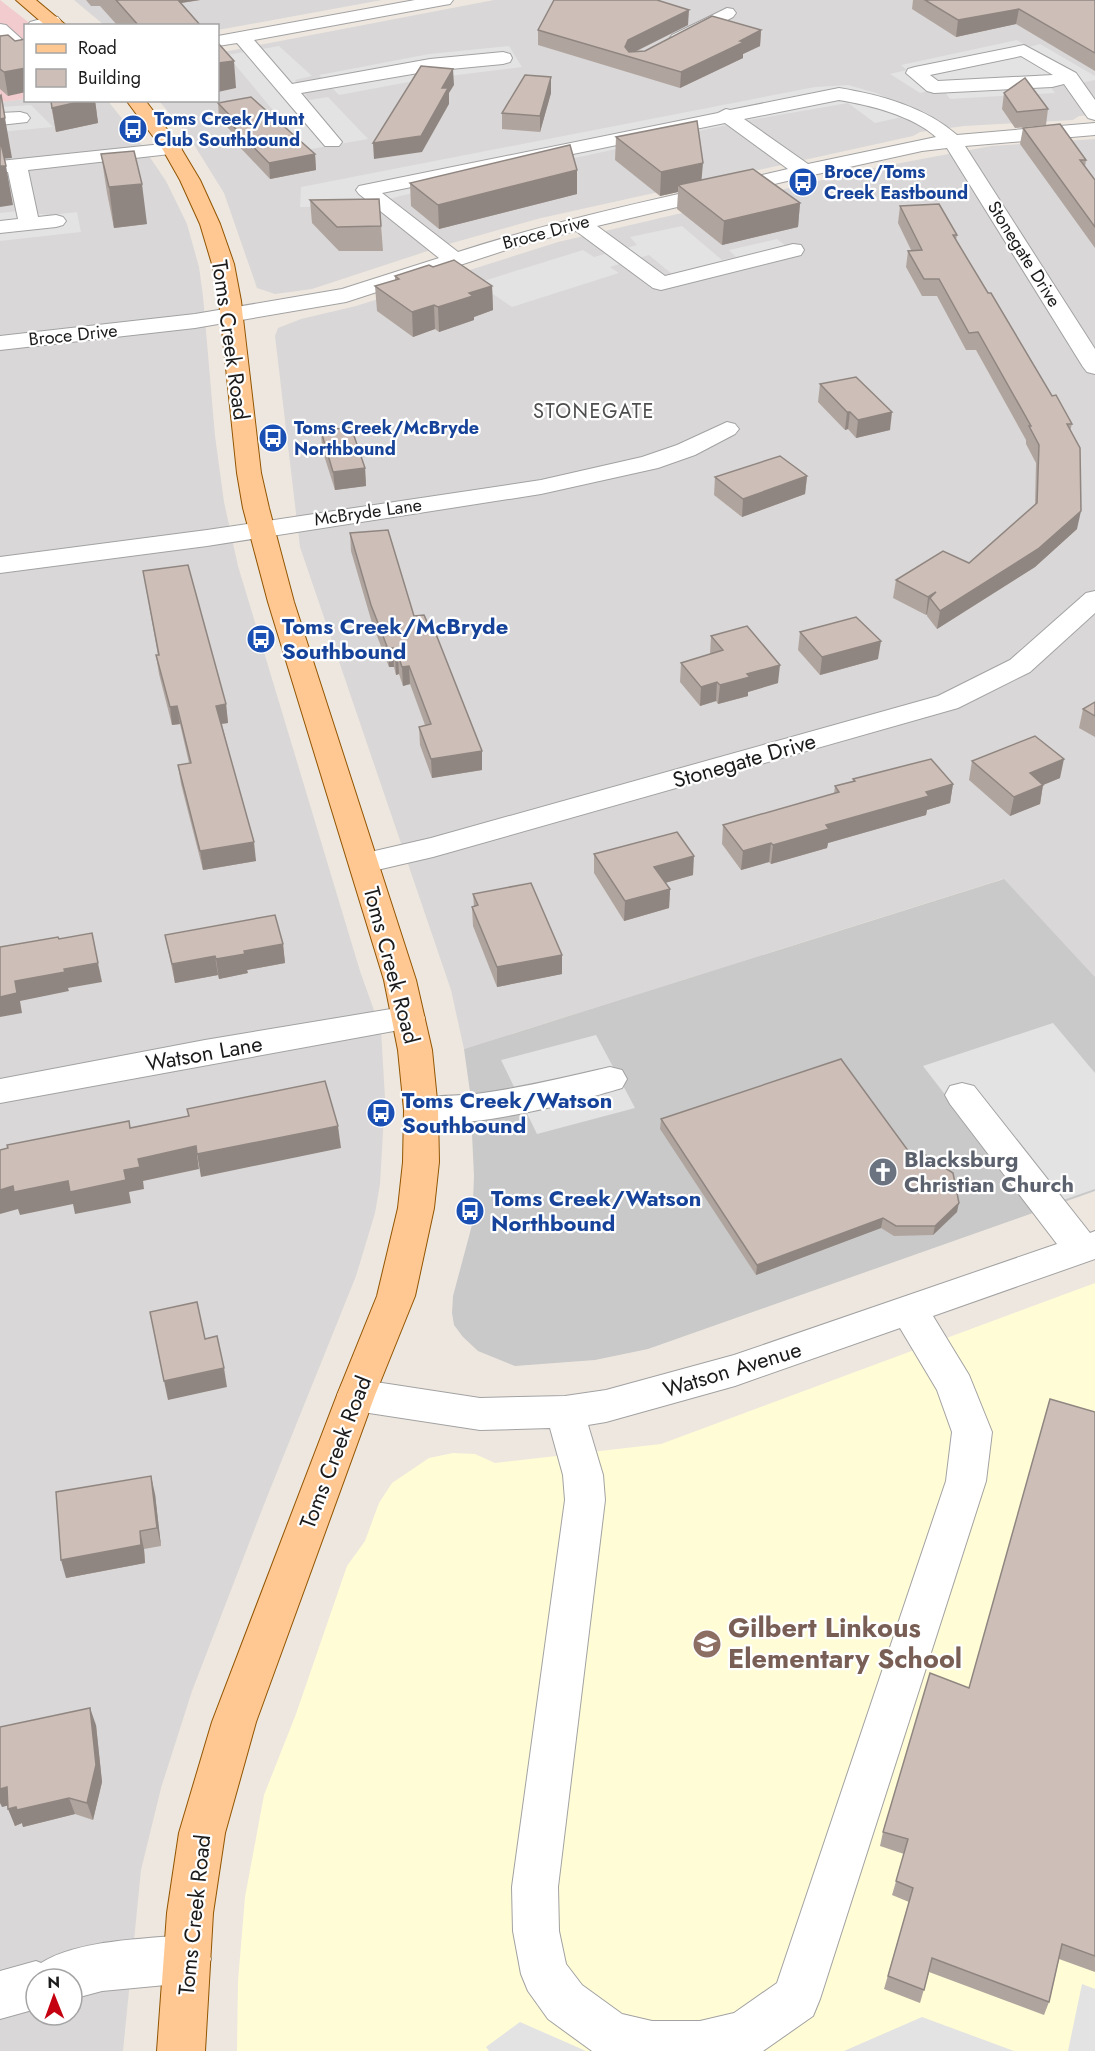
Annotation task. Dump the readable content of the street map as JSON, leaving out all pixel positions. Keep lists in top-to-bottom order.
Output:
{
  "streets": {
    "main road": ["Toms Creek Road"],
    "street": [
      "Broce Drive",
      "Stonegate Drive",
      "McBryde Lane",
      "Watson Lane",
      "Watson Avenue"
    ]
  },
  "crossings": [
    ["Broce Drive", "Stonegate Drive"],
    ["Broce Drive", "Toms Creek Road"],
    ["Stonegate Drive", "Toms Creek Road"],
    ["Toms Creek Road", "McBryde Lane"],
    ["Toms Creek Road", "Watson Lane"],
    ["Toms Creek Road", "Watson Avenue"]
  ],
  "districts": ["STONEGATE"],
  "places": {
    "bus stop": [
      "Toms Creek/Hunt Club Southbound",
      "Broce/Toms Creek Eastbound",
      "Toms Creek/McBryde Northbound",
      "Toms Creek/McBryde Southbound",
      "Toms Creek/Watson Southbound",
      "Toms Creek/Watson Northbound"
    ],
    "church": ["Blacksburg Christian Church"],
    "school or university": ["Gilbert Linkous Elementary School"]
  },
  "legend": ["Road", "Building"],
  "north": "top"
}
